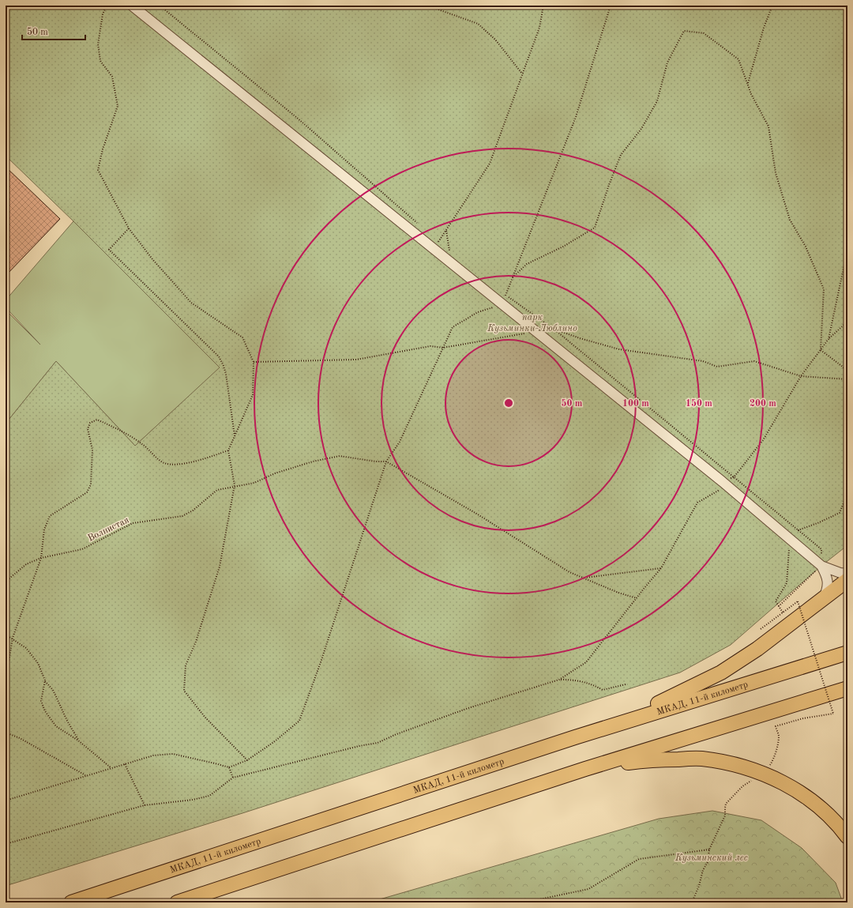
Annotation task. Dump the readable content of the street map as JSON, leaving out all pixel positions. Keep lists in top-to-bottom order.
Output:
{
  "streets": {
    "highway": ["МКАД, 11-й километр"],
    "path": ["Волнистая"]
  },
  "parks": ["парк Кузьминки-Люблино", "Кузьминский лес"],
  "scale_bar": "50 m",
  "rings": [
    "50 m",
    "100 m",
    "150 m",
    "200 m"
  ]
}
